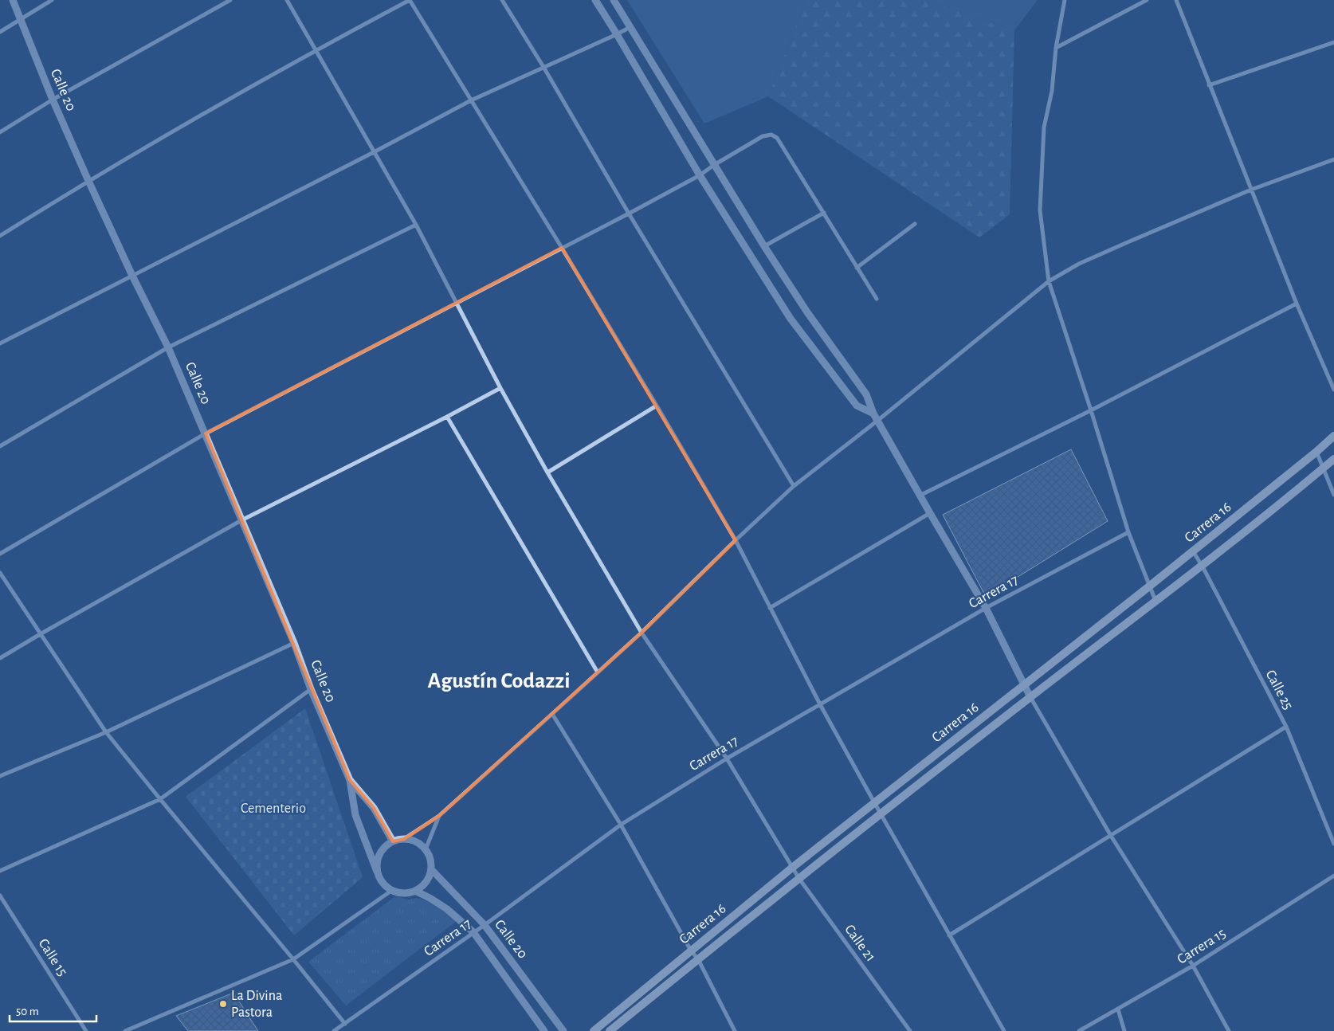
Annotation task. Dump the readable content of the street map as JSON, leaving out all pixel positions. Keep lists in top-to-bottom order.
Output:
{
  "streets": {
    "main road": ["Carrera 16"],
    "street": [
      "Calle 20",
      "Carrera 17",
      "Calle 25",
      "Calle 21",
      "Carrera 15",
      "Calle 15"
    ]
  },
  "crossings": [
    ["Calle 20", "Carrera 17"],
    ["Carrera 16", "Calle 25"],
    ["Carrera 16", "Calle 21"],
    ["Carrera 17", "Calle 21"]
  ],
  "districts": ["Agustín Codazzi"],
  "parks": ["Cementerio"],
  "places": ["La Divina Pastora"],
  "scale_bar": "50 m"
}
